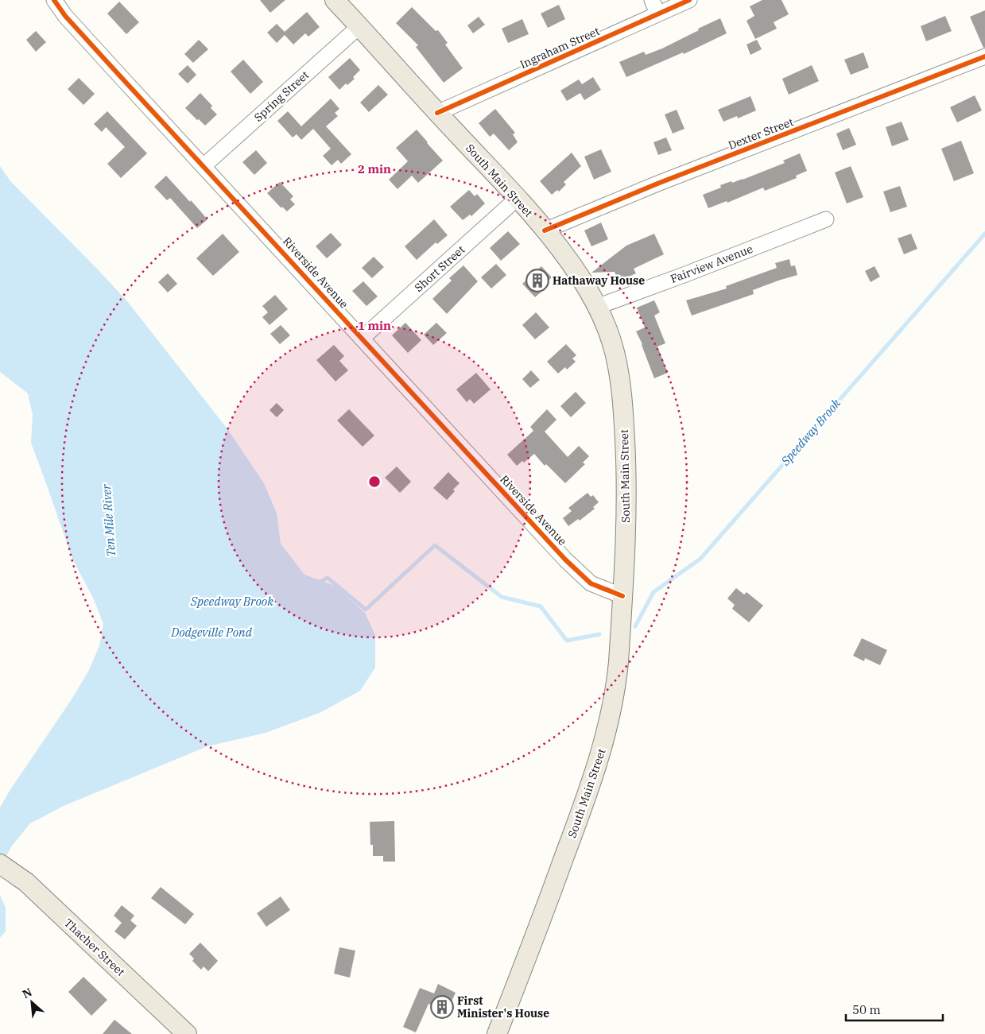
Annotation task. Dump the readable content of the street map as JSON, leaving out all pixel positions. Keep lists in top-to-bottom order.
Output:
{
  "streets": {
    "main road": ["South Main Street", "Thacher Street"],
    "street": [
      "Ingraham Street",
      "Spring Street",
      "Dexter Street",
      "Fairview Avenue",
      "Short Street",
      "Riverside Avenue"
    ]
  },
  "crossings": [
    ["Ingraham Street", "South Main Street"],
    ["Spring Street", "South Main Street"],
    ["Spring Street", "Riverside Avenue"],
    ["Dexter Street", "South Main Street"],
    ["South Main Street", "Fairview Avenue"],
    ["South Main Street", "Short Street"],
    ["South Main Street", "Riverside Avenue"],
    ["Short Street", "Riverside Avenue"]
  ],
  "water": ["Speedway Brook", "Ten Mile River", "Dodgeville Pond"],
  "places": {
    "building": ["Hathaway House", "First Minister's House"]
  },
  "scale_bar": "50 m",
  "north": "top left",
  "rings": ["2 min", "1 min"]
}
